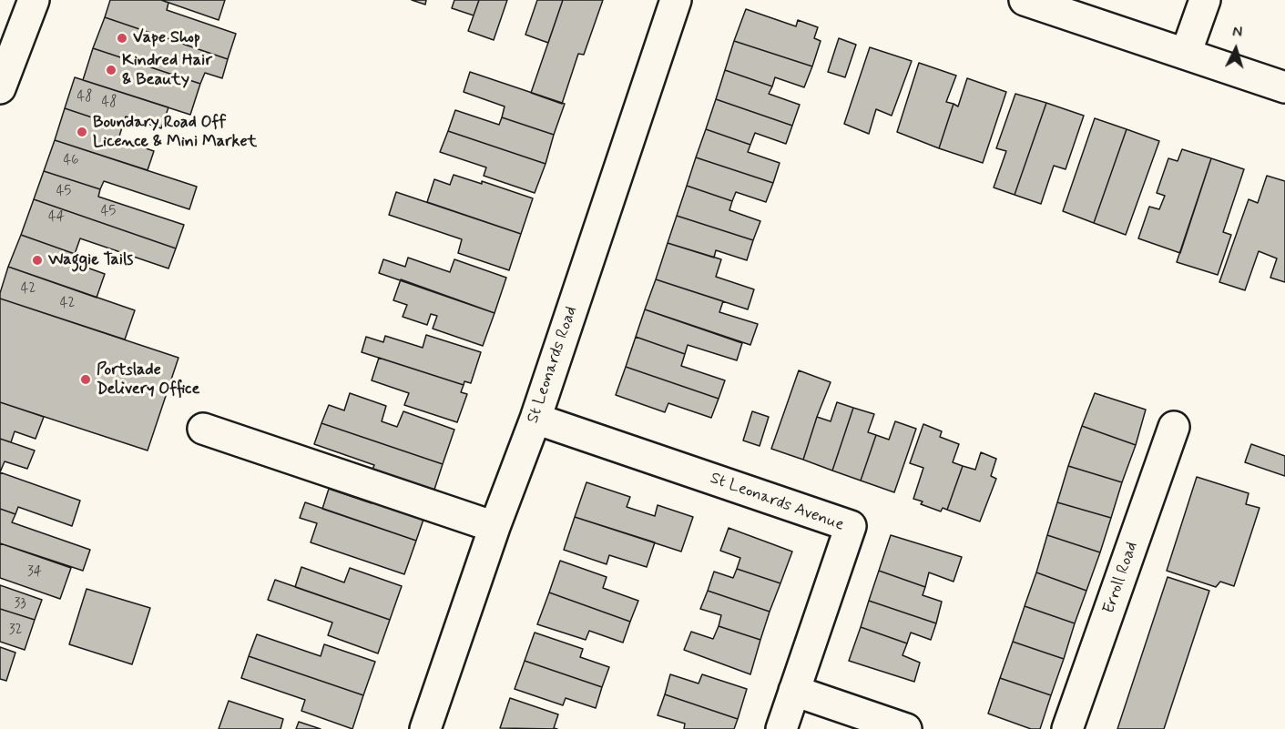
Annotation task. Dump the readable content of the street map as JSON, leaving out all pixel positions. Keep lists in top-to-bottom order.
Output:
{
  "streets": {
    "street": ["St Leonards Road", "St Leonards Avenue", "Erroll Road"]
  },
  "crossings": [
    ["St Leonards Road", "St Leonards Avenue"]
  ],
  "places": [
    "Vape Shop",
    "Kindred Hair & Beauty",
    "Boundary Road Off Licence & Mini Market",
    "Waggie Tails",
    "Portslade Delivery Office"
  ],
  "house_numbers": [
    "48",
    "48",
    "46",
    "45",
    "45",
    "44",
    "42",
    "42",
    "34",
    "33",
    "32"
  ],
  "north": "top"
}
